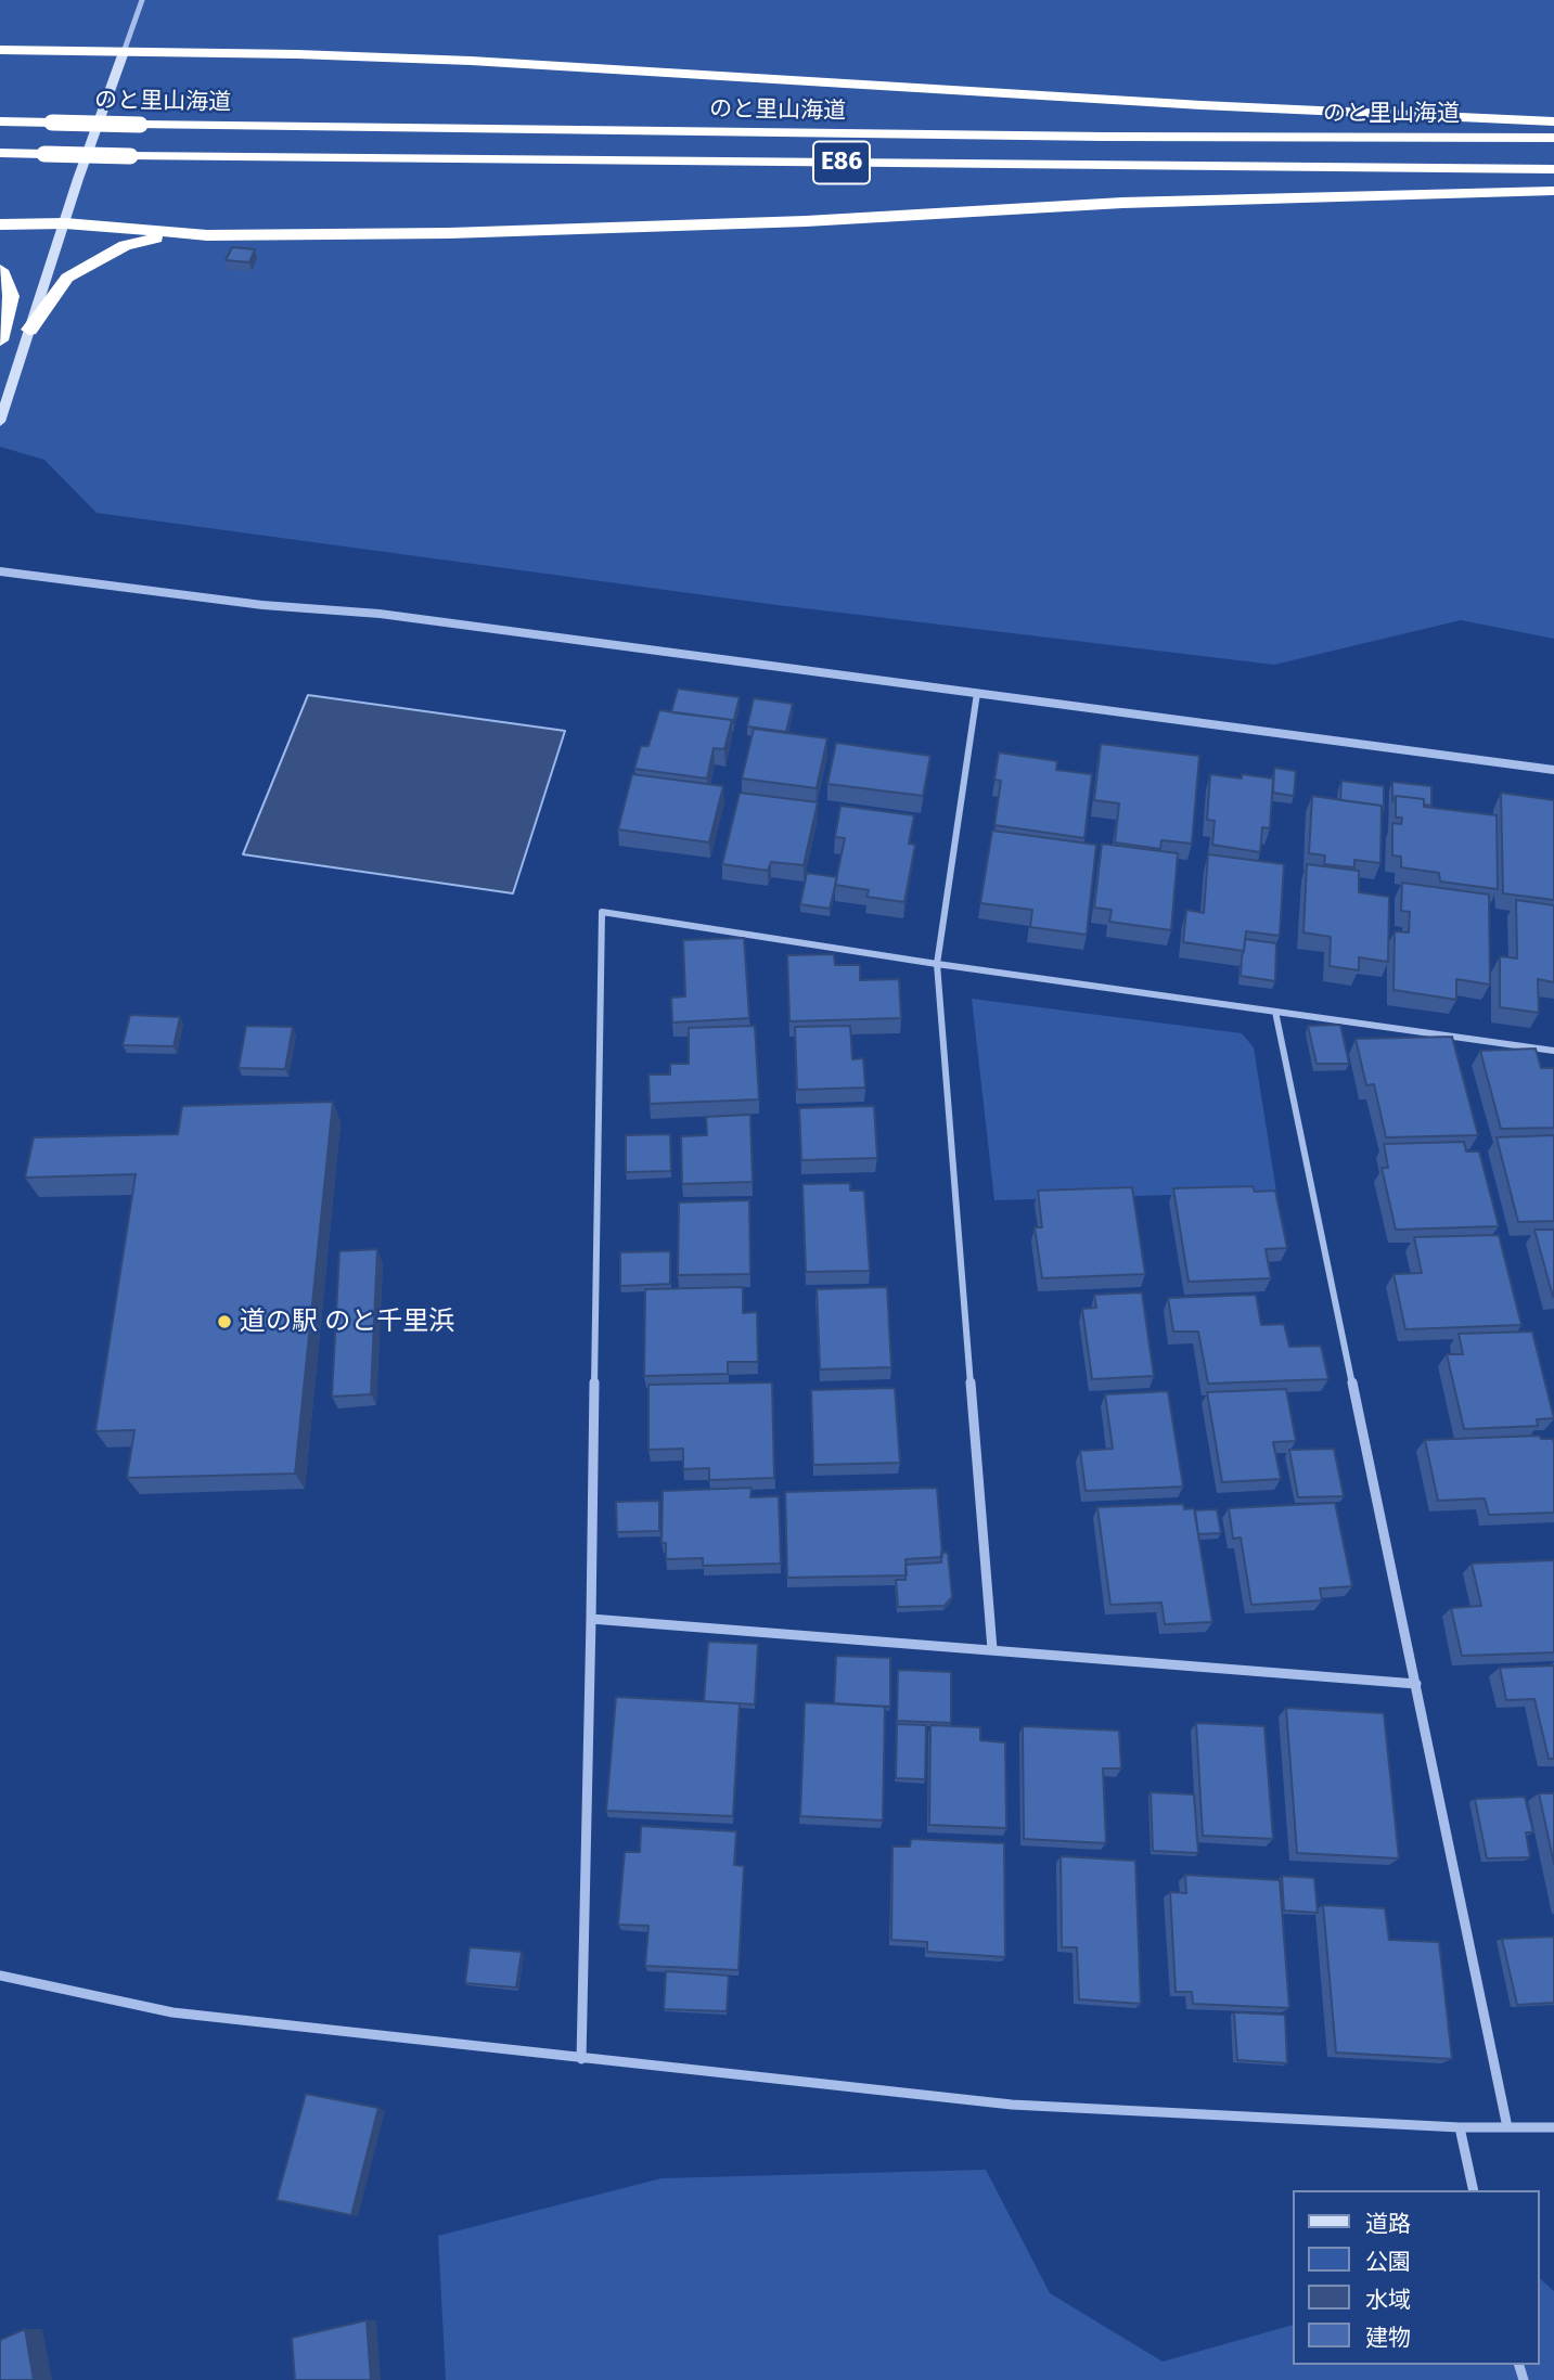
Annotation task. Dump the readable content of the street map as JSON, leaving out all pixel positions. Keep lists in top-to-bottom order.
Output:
{
  "streets": {
    "highway": ["のと里山海道", "E86"]
  },
  "places": ["道の駅 のと千里浜"],
  "legend": [
    "道路",
    "公園",
    "水域",
    "建物"
  ]
}
